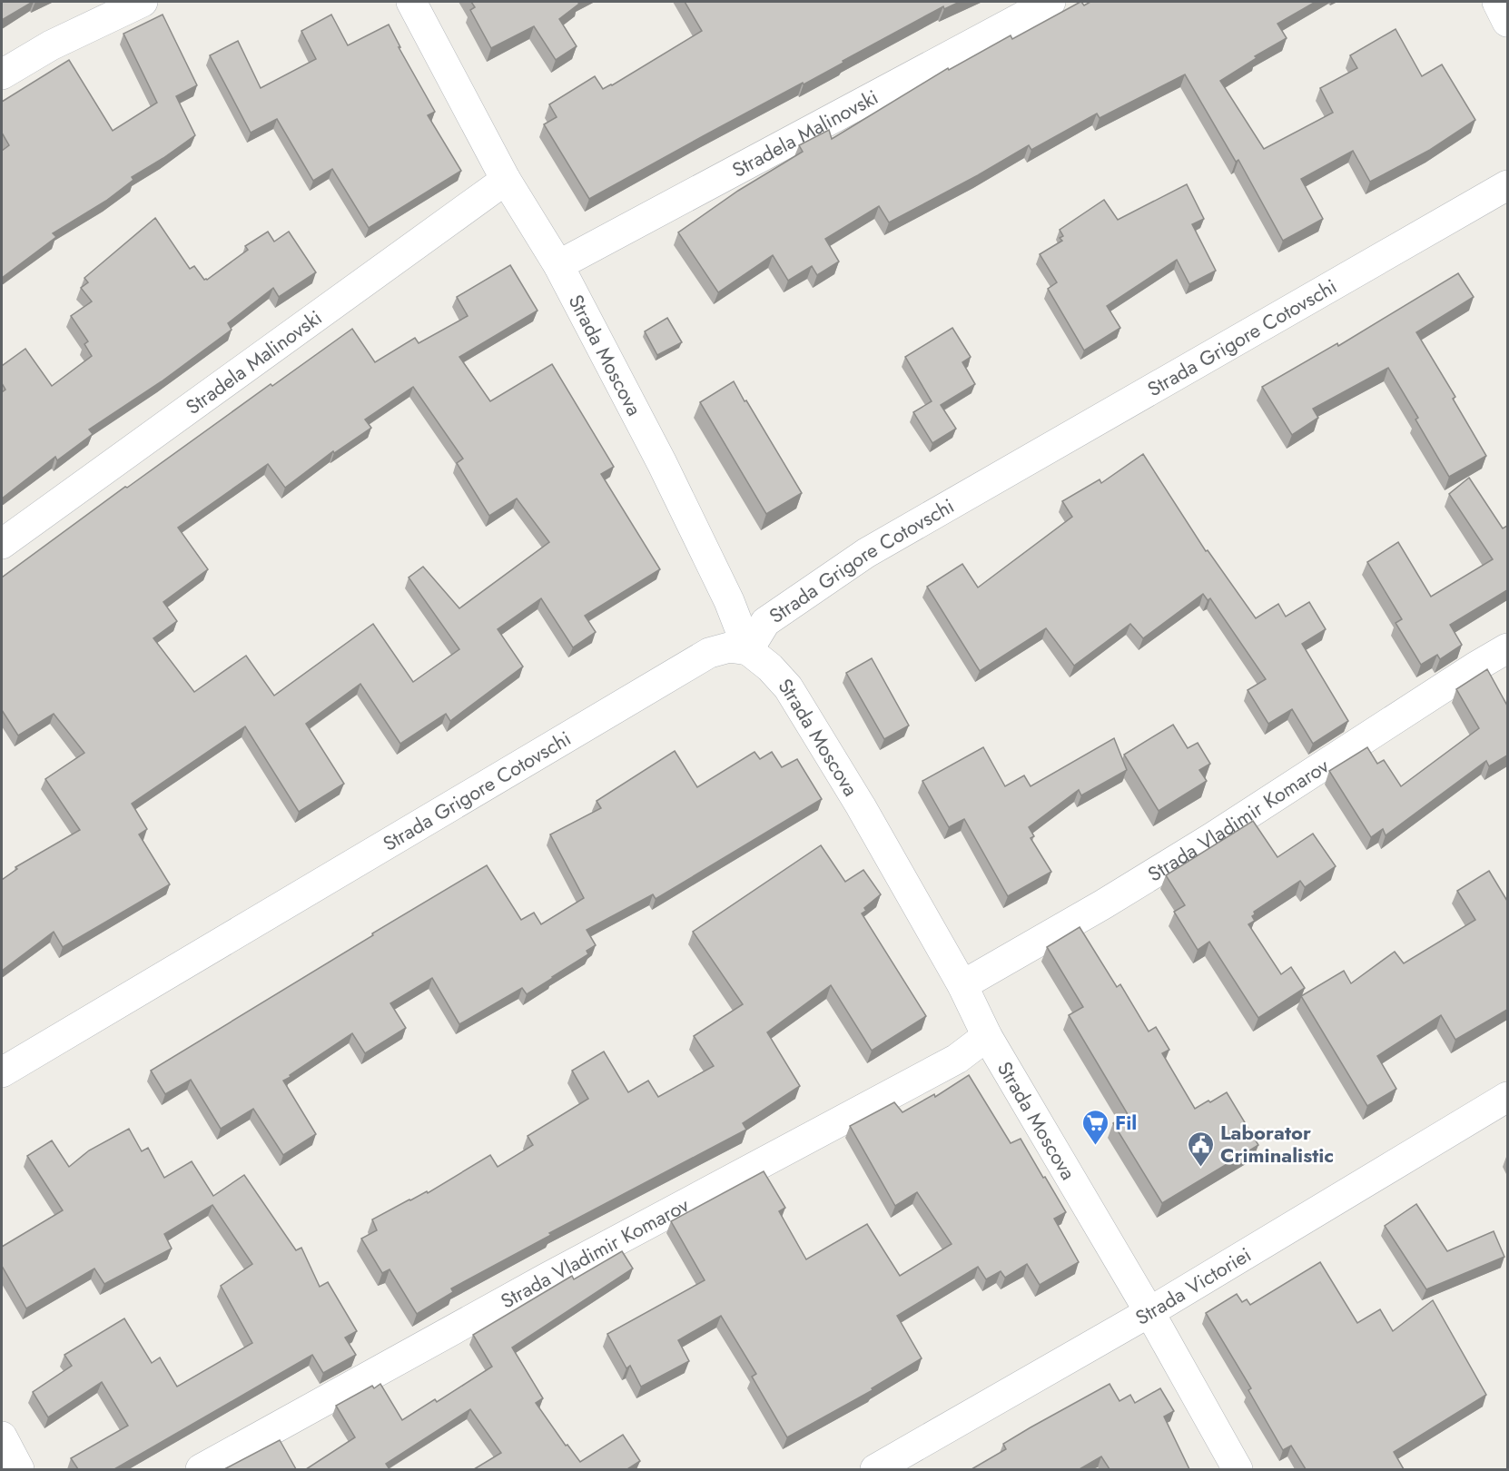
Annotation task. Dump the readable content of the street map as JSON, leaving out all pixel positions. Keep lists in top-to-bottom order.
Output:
{
  "streets": {
    "street": [
      "Stradela Malinovski",
      "Strada Grigore Cotovschi",
      "Strada Moscova",
      "Strada Vladimir Komarov",
      "Strada Victoriei"
    ]
  },
  "crossings": [
    ["Stradela Malinovski", "Strada Moscova"],
    ["Strada Grigore Cotovschi", "Strada Moscova"],
    ["Strada Moscova", "Strada Vladimir Komarov"],
    ["Strada Moscova", "Strada Victoriei"]
  ],
  "places": {
    "supermarket": ["Fil"],
    "public building": ["Laborator Criminalistic"]
  }
}
